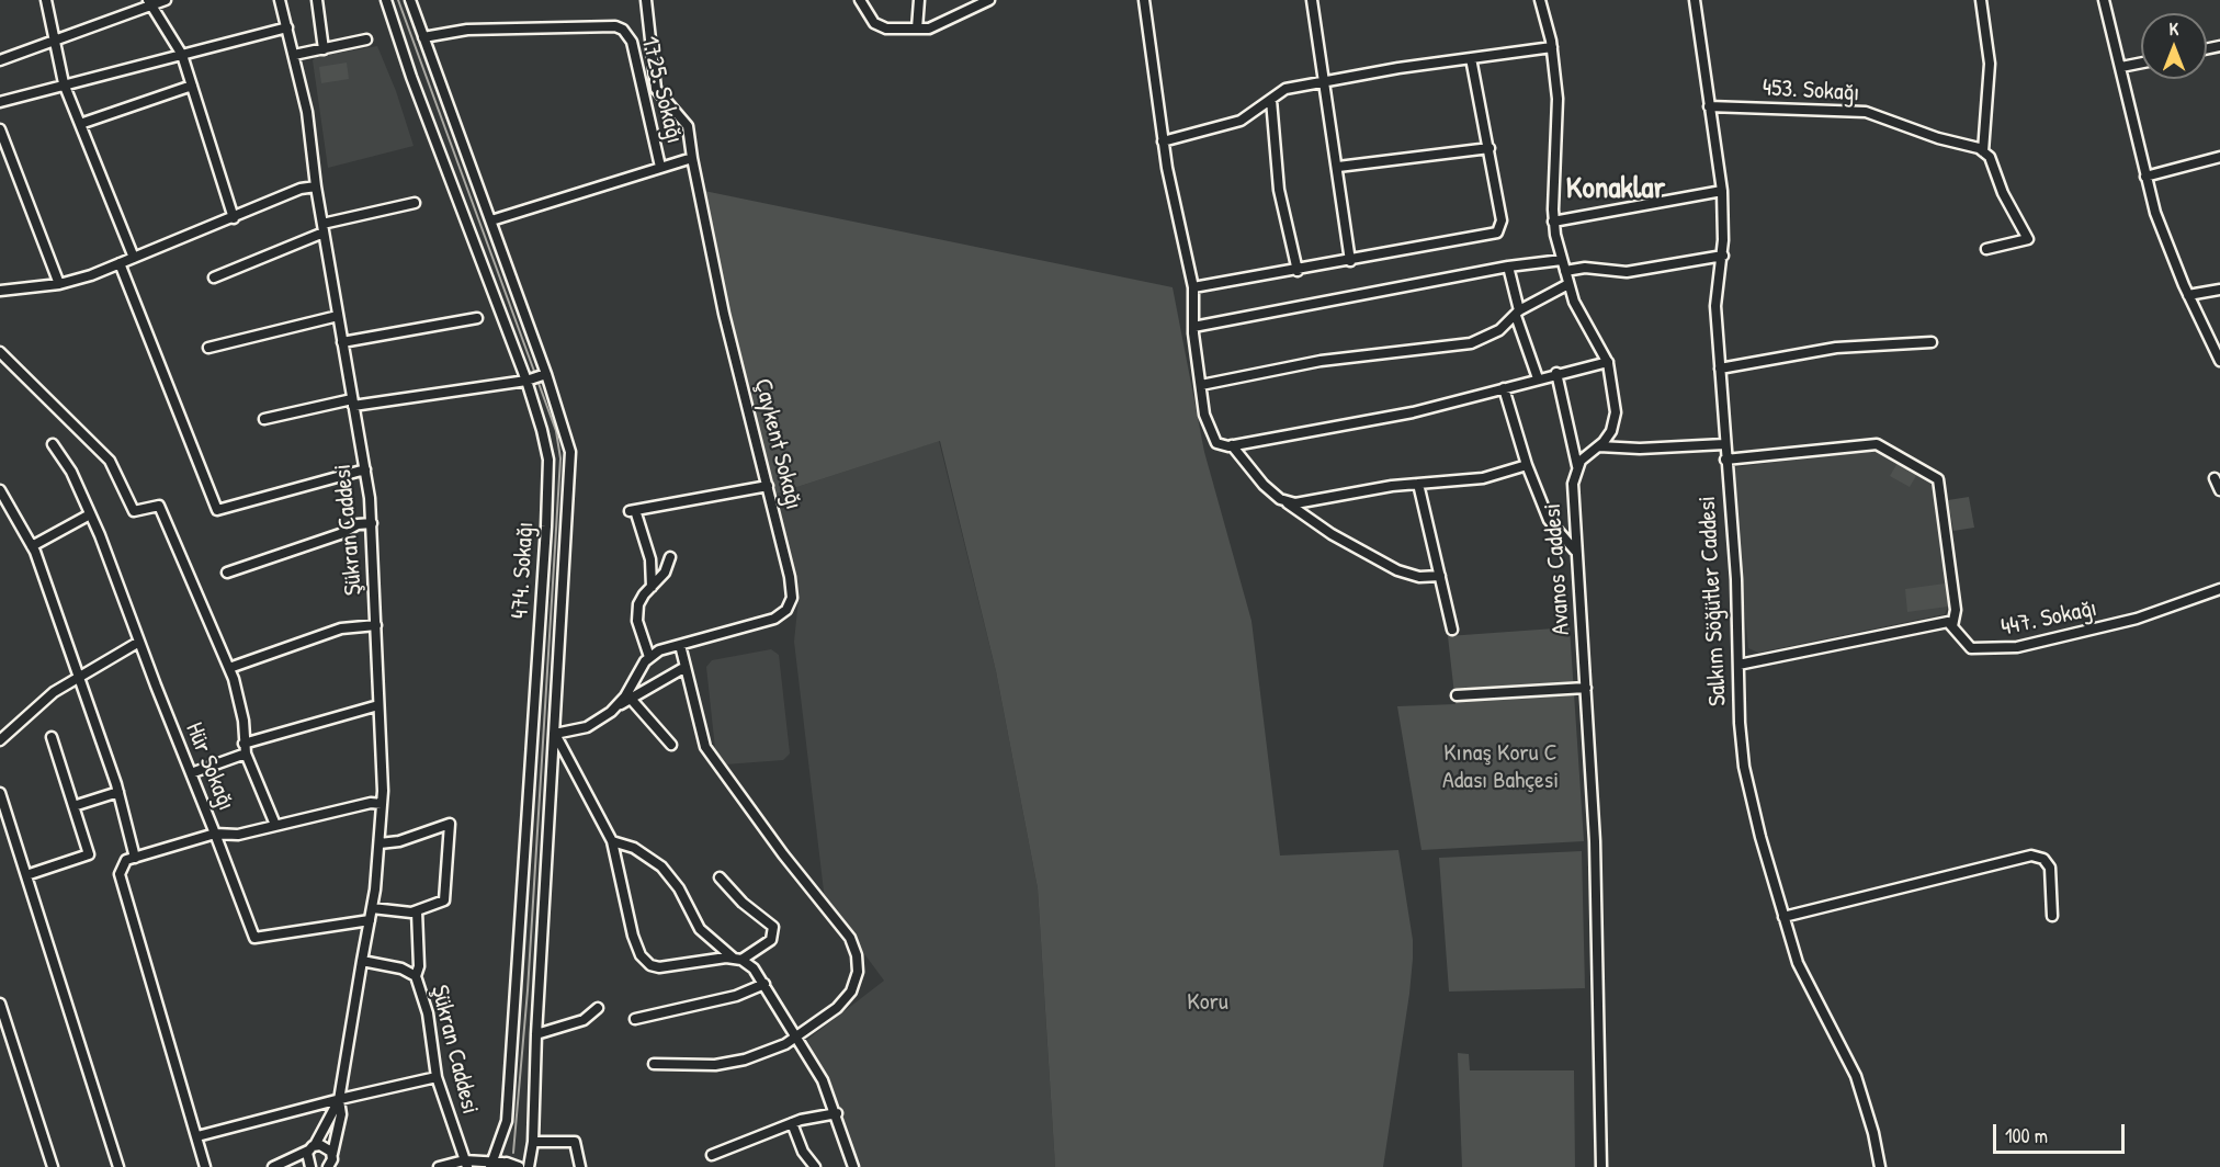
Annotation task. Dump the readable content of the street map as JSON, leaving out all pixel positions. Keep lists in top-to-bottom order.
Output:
{
  "streets": {
    "street": [
      "1725. Sokağı",
      "453. Sokağı",
      "Çaykent Sokağı",
      "Şükran Caddesi",
      "Avanos Caddesi",
      "474. Sokağı",
      "Salkım Söğütler Caddesi",
      "447. Sokağı",
      "Hür Sokağı"
    ]
  },
  "crossings": [
    ["1725. Sokağı", "474. Sokağı"],
    ["453. Sokağı", "Salkım Söğütler Caddesi"]
  ],
  "districts": ["Konaklar"],
  "parks": ["Kınaş Koru C Adası Bahçesi", "Koru"],
  "scale_bar": "100 m",
  "north": "top"
}
